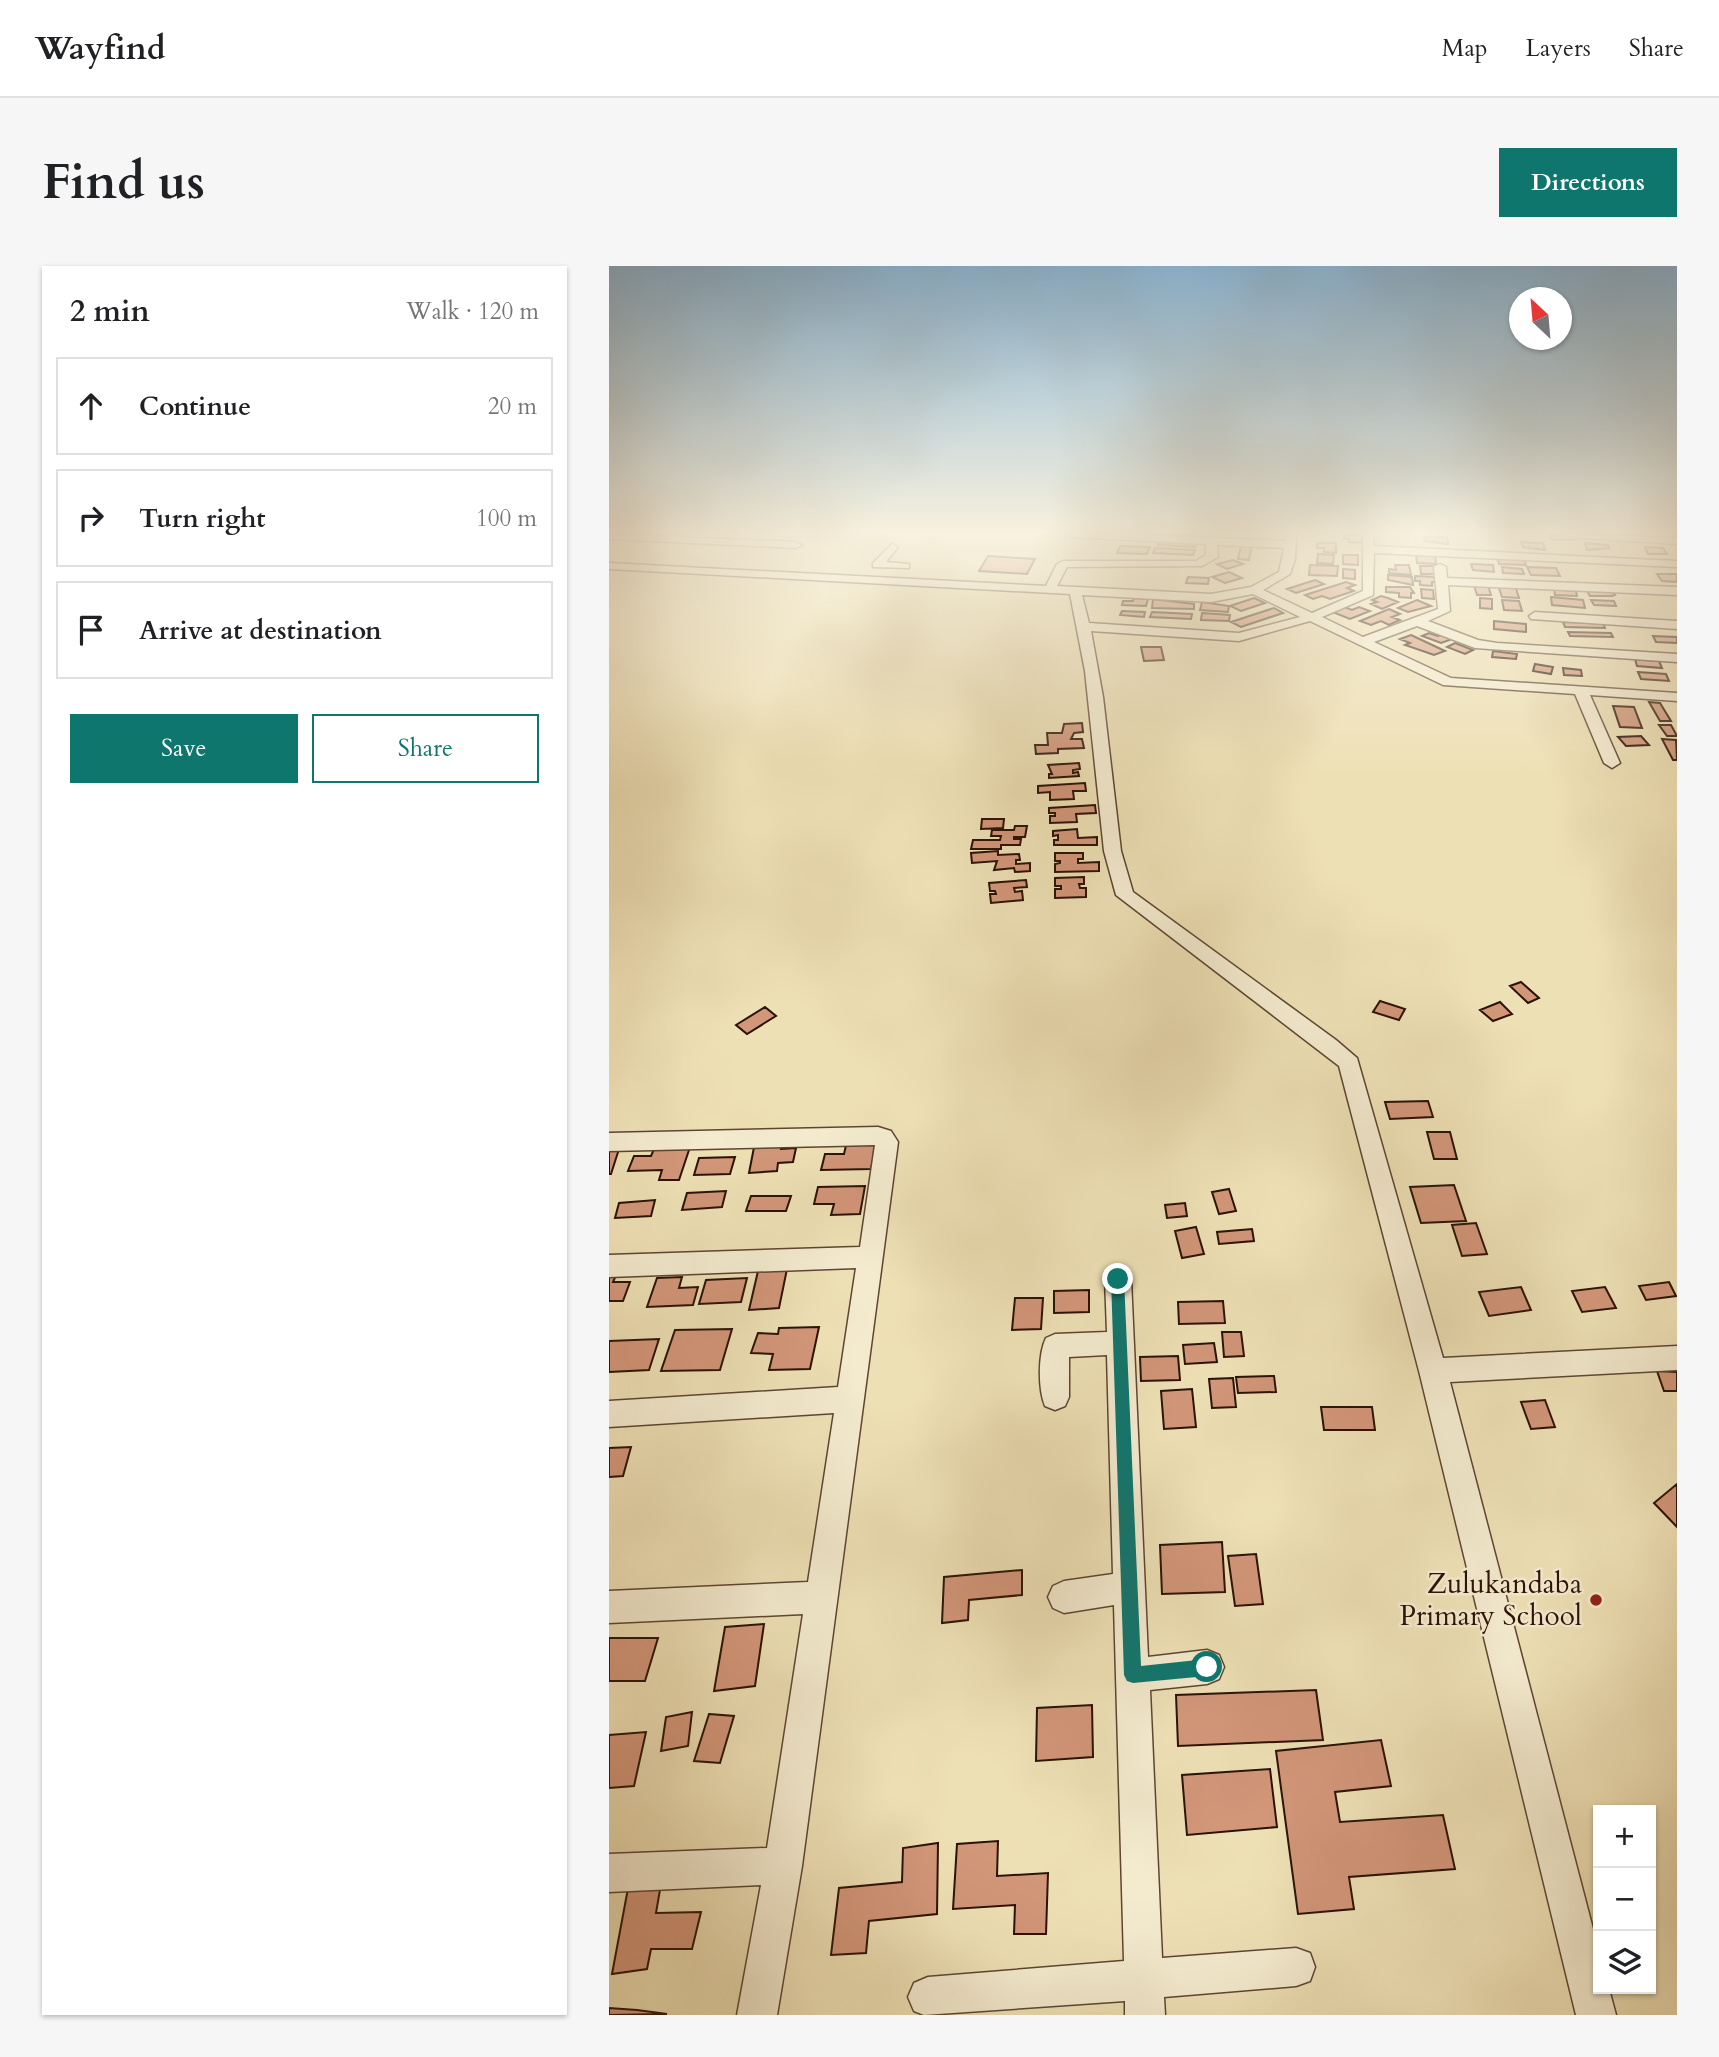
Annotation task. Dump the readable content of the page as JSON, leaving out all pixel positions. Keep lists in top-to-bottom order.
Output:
{
  "places": ["Zulukandaba Primary School"],
  "north": "top left",
  "page": {
    "header": "Wayfind",
    "nav": ["Map", "Layers", "Share"],
    "buttons": [
      "Directions",
      ["Save", "Share"]
    ],
    "title": "Find us",
    "heading": ["2 min", "Walk · 120 m"],
    "list": [
      ["Continue", "20 m"],
      ["Turn right", "100 m"],
      "Arrive at destination"
    ],
    "map_buttons": ["+", "−"]
  }
}
